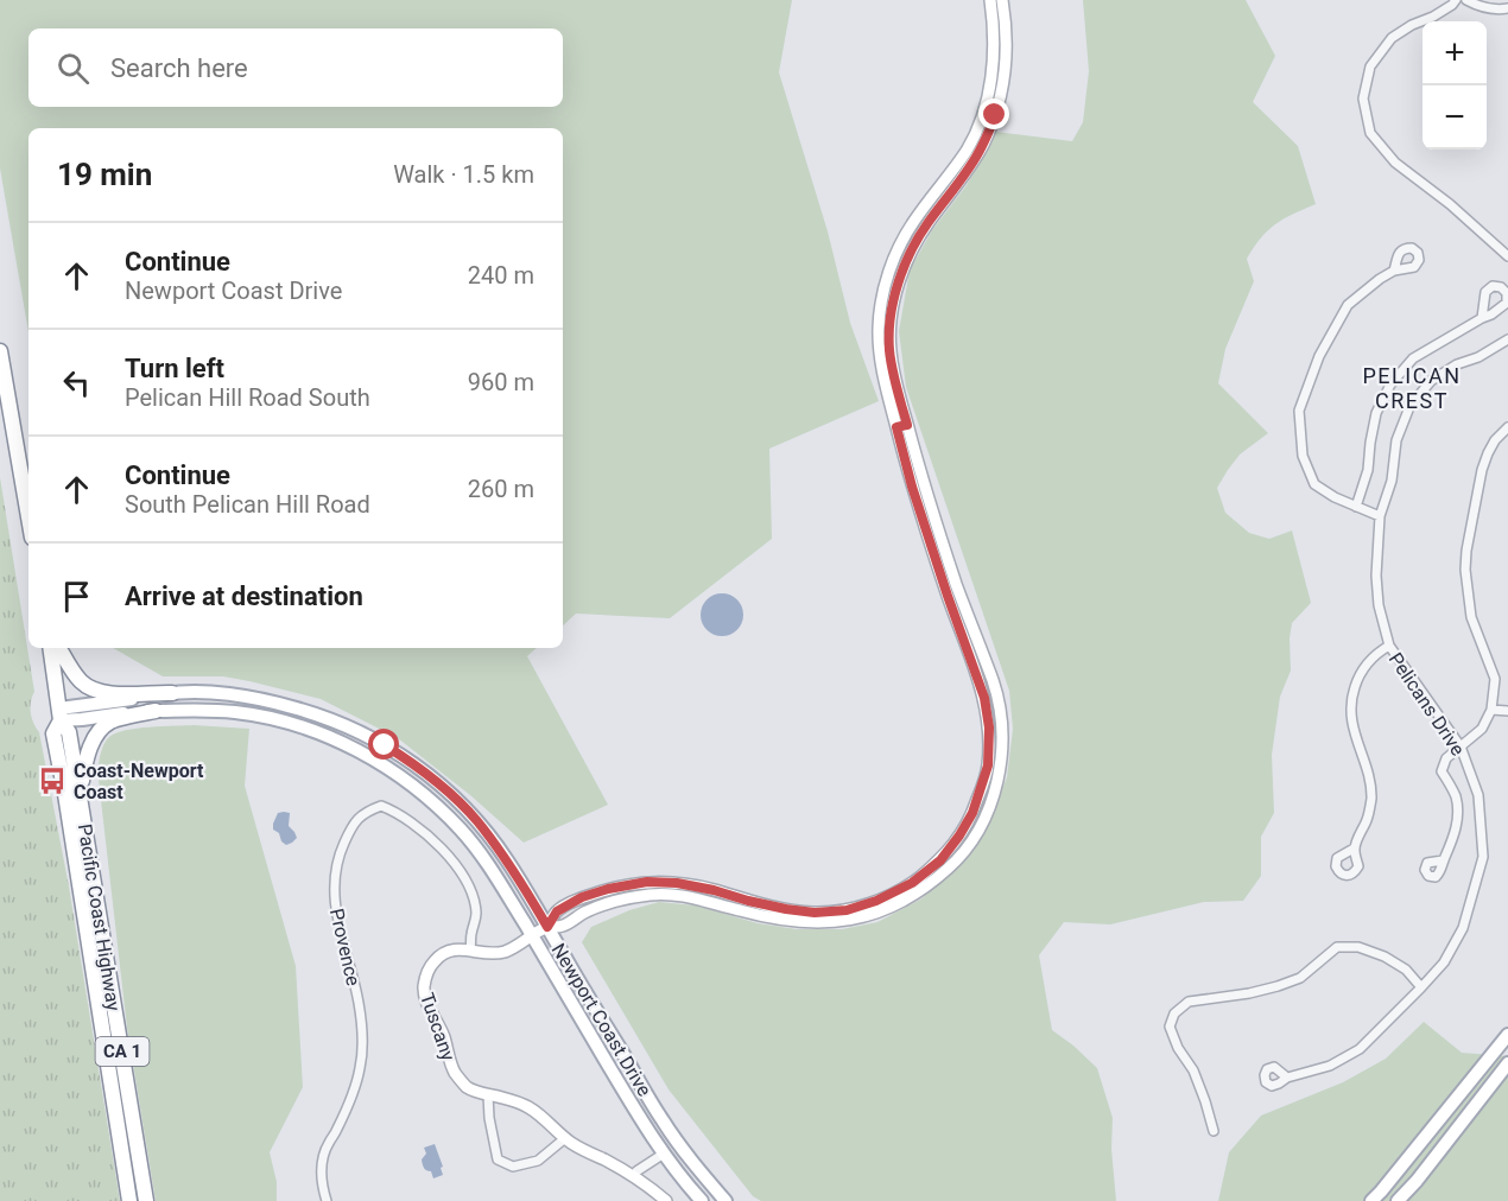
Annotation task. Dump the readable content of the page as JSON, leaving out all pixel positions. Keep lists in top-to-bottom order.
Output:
{
  "streets": {
    "highway": ["Pacific Coast Highway", "CA 1"],
    "main road": ["Newport Coast Drive"],
    "street": ["Pelicans Drive", "Provence", "Tuscany"]
  },
  "crossings": [
    ["Pacific Coast Highway", "Newport Coast Drive"],
    ["Provence", "Tuscany"],
    ["Newport Coast Drive", "Tuscany"]
  ],
  "districts": ["PELICAN CREST"],
  "places": {
    "bus stop": ["Coast-Newport Coast"]
  },
  "page": {
    "map_buttons": ["+", "−"],
    "search": "Search here",
    "heading": ["19 min", "Walk · 1.5 km"],
    "list": [
      ["Continue", "Newport Coast Drive", "240 m"],
      ["Turn left", "Pelican Hill Road South", "960 m"],
      ["Continue", "South Pelican Hill Road", "260 m"],
      "Arrive at destination"
    ]
  }
}
